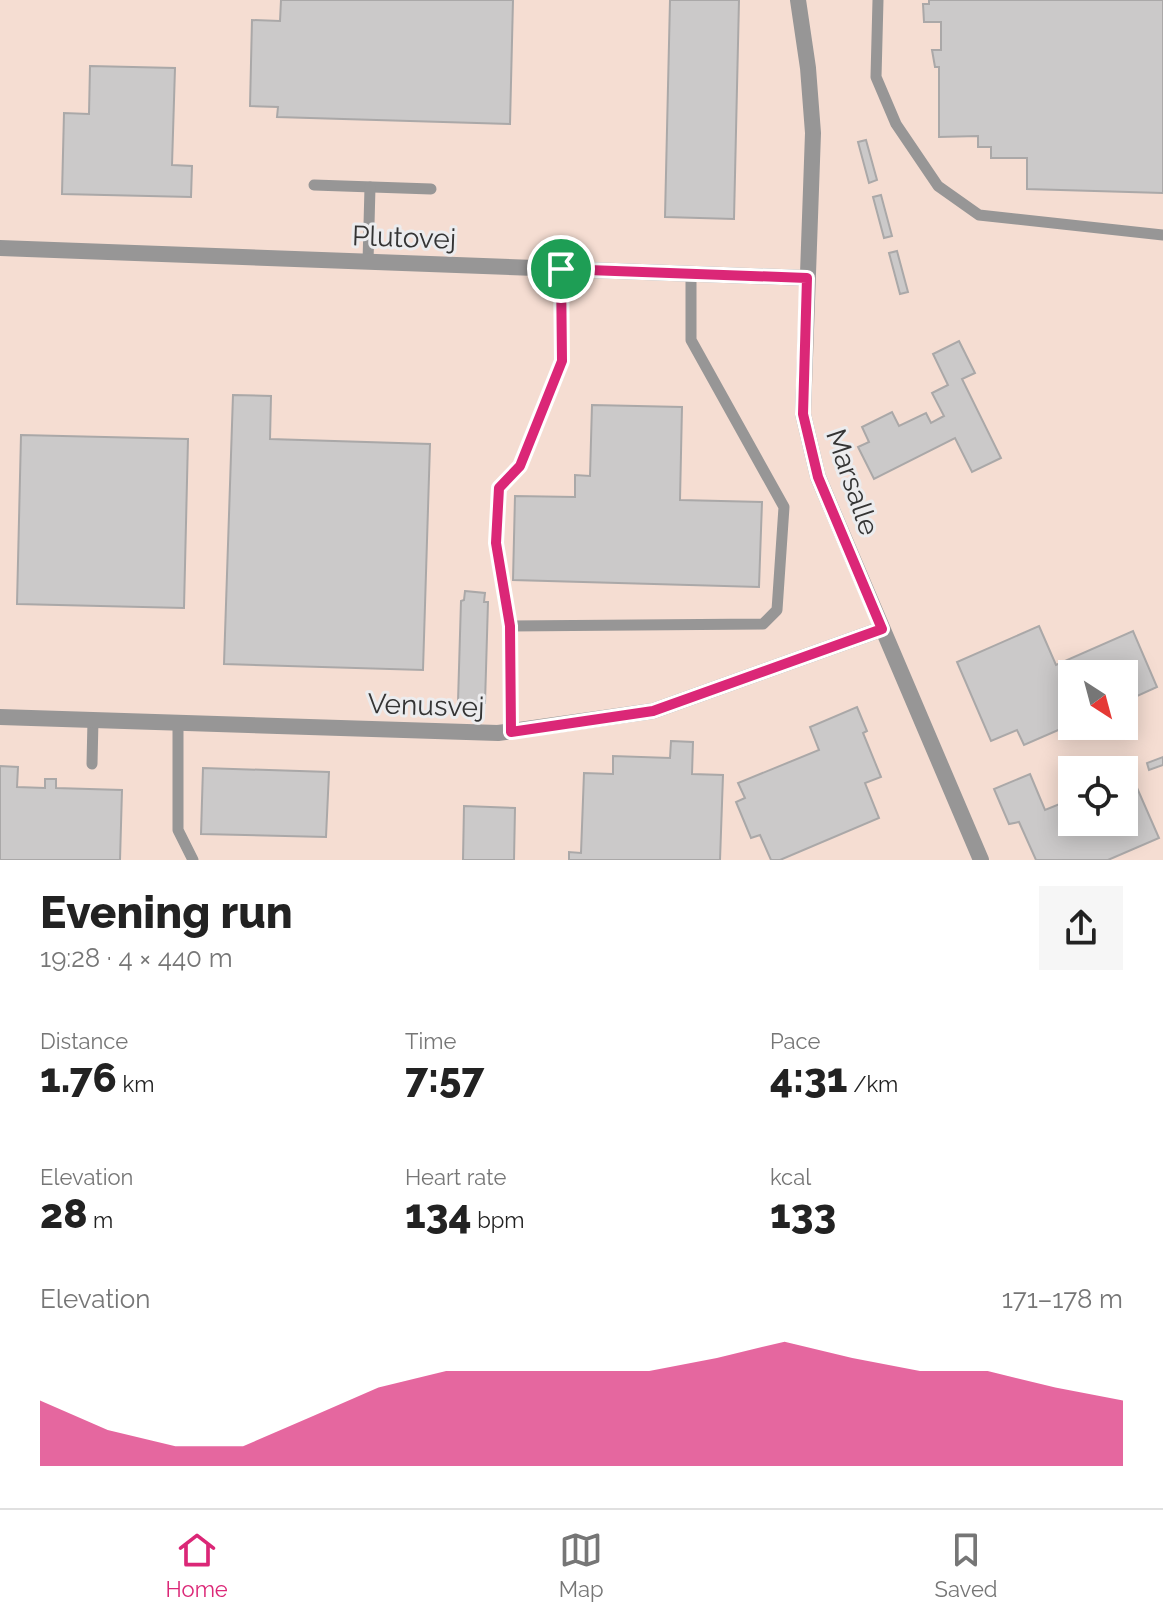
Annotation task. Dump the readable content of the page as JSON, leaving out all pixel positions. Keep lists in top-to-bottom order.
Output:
{
  "streets": {
    "street": ["Plutovej", "Marsalle", "Venusvej"]
  },
  "crossings": [
    ["Plutovej", "Marsalle"],
    ["Marsalle", "Venusvej"]
  ],
  "north": "bottom right",
  "page": {
    "heading": ["Evening run", "19:28 · 4 × 440 m"],
    "stats": [
      ["Distance", "1.76 km"],
      ["Time", "7:57"],
      ["Pace", "4:31 /km"],
      ["Elevation", "28 m"],
      ["Heart rate", "134 bpm"],
      ["kcal", "133"]
    ],
    "chart": ["Elevation", "171–178 m"],
    "tabs": ["Home", "Map", "Saved"]
  }
}
